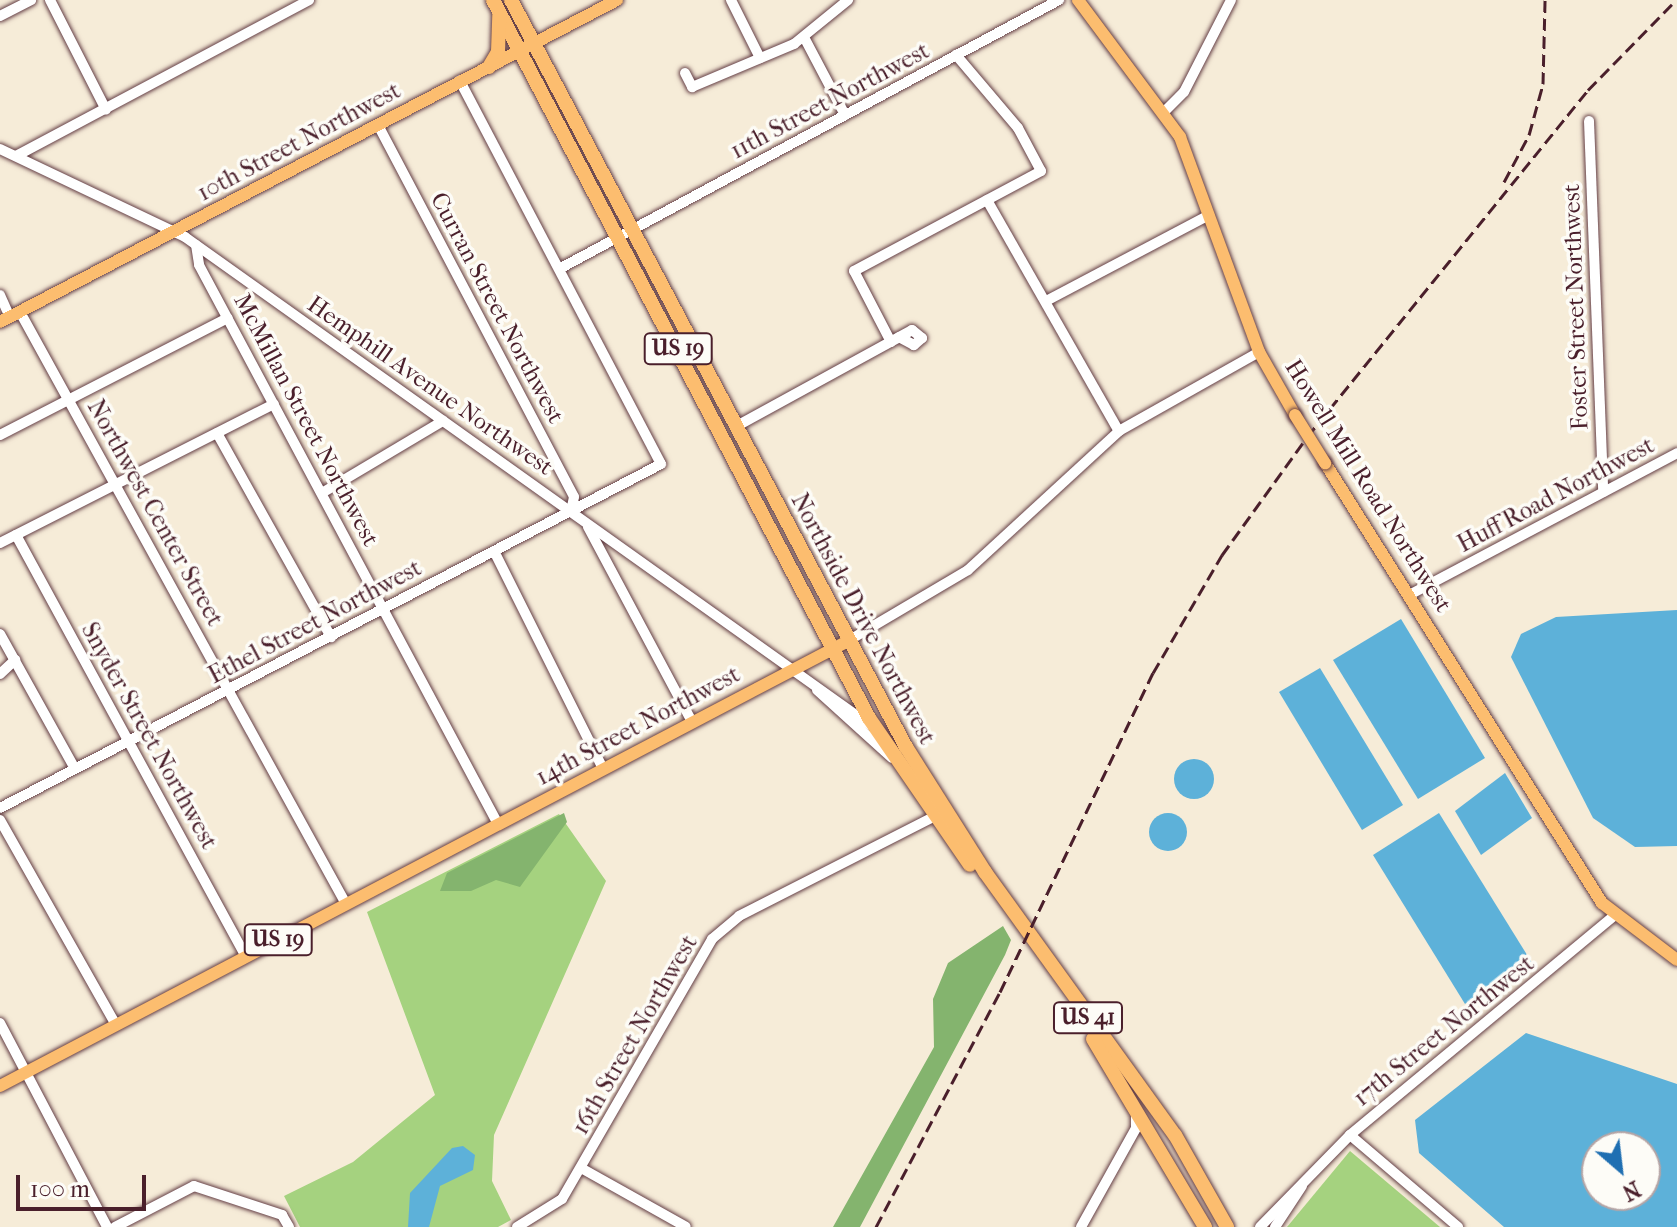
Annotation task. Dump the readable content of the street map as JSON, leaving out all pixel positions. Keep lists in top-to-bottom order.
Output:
{
  "streets": {
    "highway": ["US 19", "Northside Drive Northwest", "US 41"],
    "main road": ["10th Street Northwest", "Howell Mill Road Northwest", "14th Street Northwest"],
    "street": [
      "11th Street Northwest",
      "Foster Street Northwest",
      "Curran Street Northwest",
      "Hemphill Avenue Northwest",
      "McMillan Street Northwest",
      "Huff Road Northwest",
      "Northwest Center Street",
      "Ethel Street Northwest",
      "Snyder Street Northwest",
      "17th Street Northwest",
      "16th Street Northwest"
    ]
  },
  "crossings": [
    ["11th Street Northwest", "Northside Drive Northwest"],
    ["11th Street Northwest", "Ethel Street Northwest"],
    ["10th Street Northwest", "Curran Street Northwest"],
    ["10th Street Northwest", "Hemphill Avenue Northwest"],
    ["10th Street Northwest", "Northwest Center Street"],
    ["10th Street Northwest", "Northside Drive Northwest"],
    ["Foster Street Northwest", "Huff Road Northwest"],
    ["Curran Street Northwest", "Hemphill Avenue Northwest"],
    ["Curran Street Northwest", "Ethel Street Northwest"],
    ["Hemphill Avenue Northwest", "McMillan Street Northwest"],
    ["Hemphill Avenue Northwest", "Northside Drive Northwest"],
    ["Hemphill Avenue Northwest", "Ethel Street Northwest"],
    ["Hemphill Avenue Northwest", "14th Street Northwest"],
    ["McMillan Street Northwest", "Ethel Street Northwest"],
    ["McMillan Street Northwest", "14th Street Northwest"],
    ["Howell Mill Road Northwest", "Huff Road Northwest"],
    ["Howell Mill Road Northwest", "14th Street Northwest"],
    ["Howell Mill Road Northwest", "17th Street Northwest"],
    ["Northwest Center Street", "Ethel Street Northwest"],
    ["Northwest Center Street", "14th Street Northwest"],
    ["Northside Drive Northwest", "14th Street Northwest"],
    ["Northside Drive Northwest", "16th Street Northwest"],
    ["Ethel Street Northwest", "Snyder Street Northwest"],
    ["14th Street Northwest", "Snyder Street Northwest"]
  ],
  "scale_bar": "100 m",
  "north": "bottom right"
}
